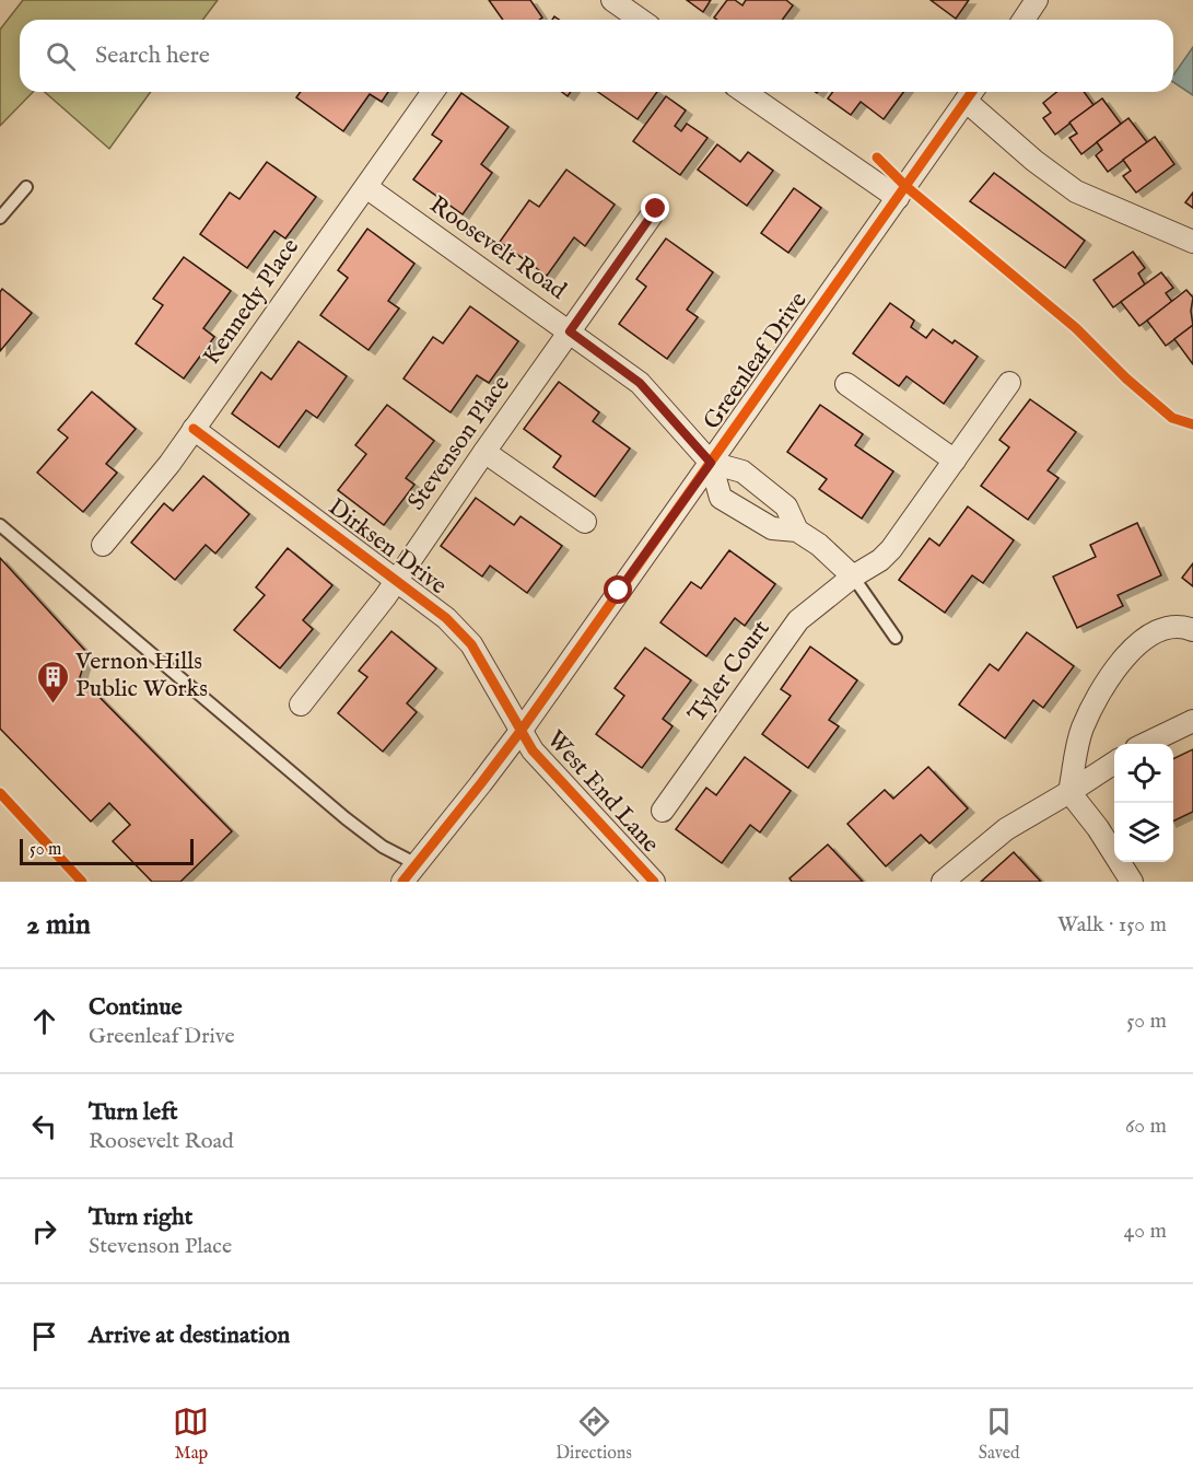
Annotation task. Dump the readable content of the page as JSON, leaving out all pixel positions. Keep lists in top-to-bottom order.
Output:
{
  "streets": {
    "street": [
      "Roosevelt Road",
      "Kennedy Place",
      "Greenleaf Drive",
      "Stevenson Place",
      "Dirksen Drive",
      "Tyler Court",
      "West End Lane"
    ]
  },
  "crossings": [
    ["Roosevelt Road", "Kennedy Place"],
    ["Roosevelt Road", "Greenleaf Drive"],
    ["Roosevelt Road", "Stevenson Place"],
    ["Kennedy Place", "Dirksen Drive"],
    ["Greenleaf Drive", "Dirksen Drive"],
    ["Greenleaf Drive", "West End Lane"],
    ["Stevenson Place", "Dirksen Drive"],
    ["Dirksen Drive", "West End Lane"]
  ],
  "places": {
    "building": ["Vernon Hills Public Works"]
  },
  "scale_bar": "50 m",
  "page": {
    "search": "Search here",
    "scale": "50 m",
    "heading": ["2 min", "Walk · 150 m"],
    "list": [
      ["Continue", "Greenleaf Drive", "50 m"],
      ["Turn left", "Roosevelt Road", "60 m"],
      ["Turn right", "Stevenson Place", "40 m"],
      "Arrive at destination"
    ],
    "nav": ["Map", "Directions", "Saved"]
  }
}
